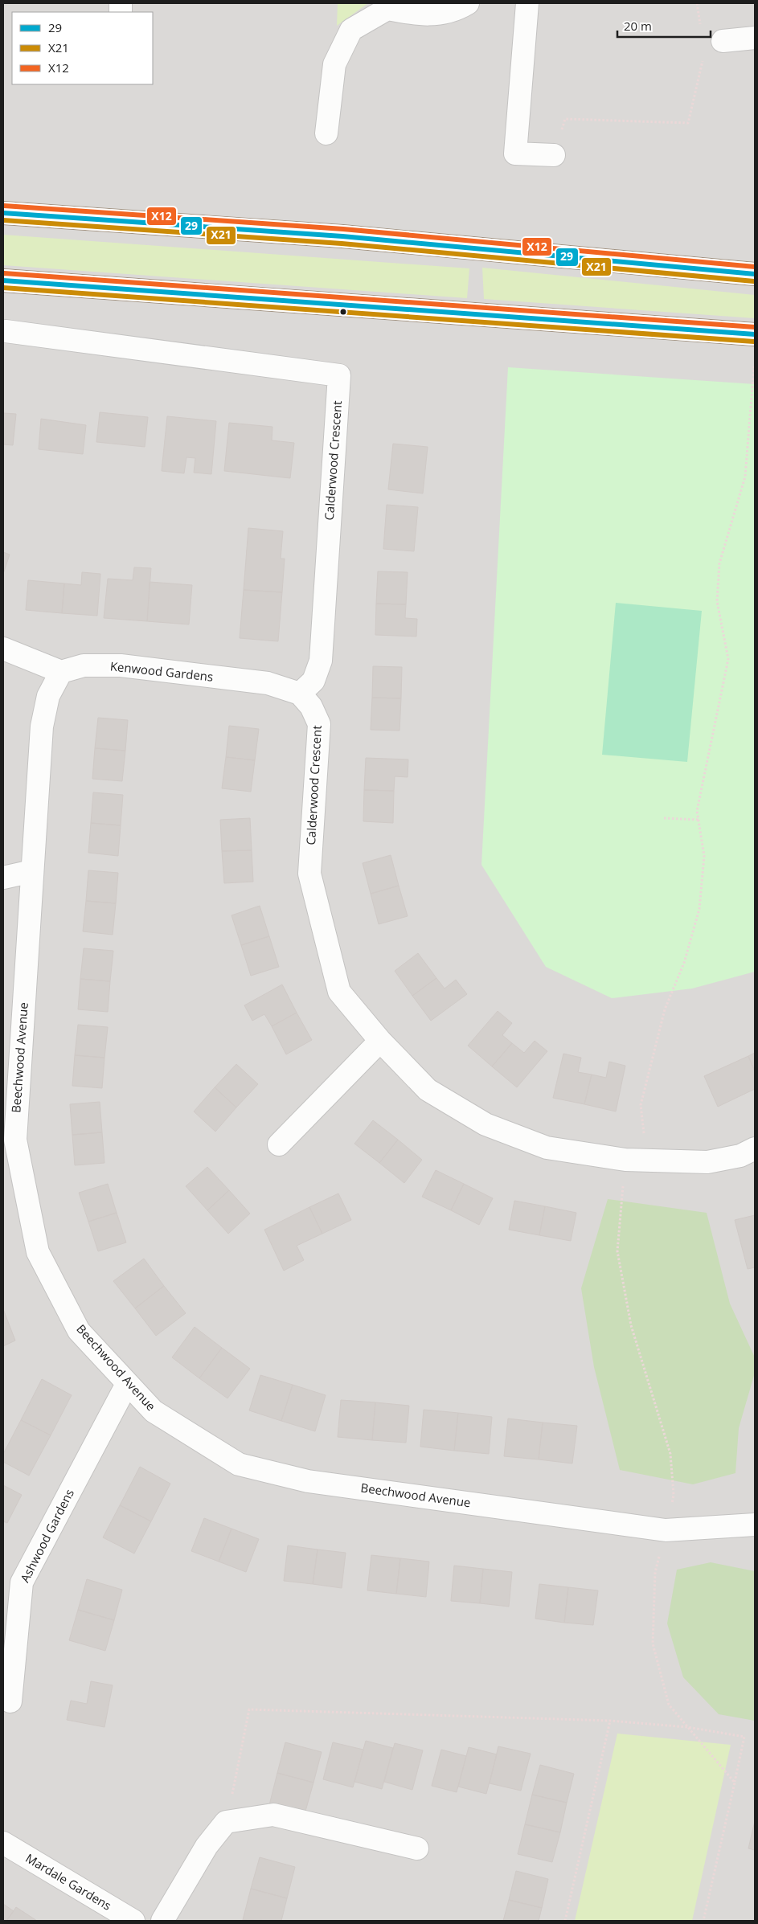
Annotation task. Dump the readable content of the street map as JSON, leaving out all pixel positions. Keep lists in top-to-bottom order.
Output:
{
  "streets": {
    "street": [
      "Calderwood Crescent",
      "Kenwood Gardens",
      "Beechwood Avenue",
      "Ashwood Gardens",
      "Mardale Gardens"
    ]
  },
  "crossings": [
    ["Calderwood Crescent", "Kenwood Gardens"],
    ["Kenwood Gardens", "Beechwood Avenue"],
    ["Beechwood Avenue", "Ashwood Gardens"]
  ],
  "lines": ["transit line X12", "transit line 29", "transit line X21"],
  "legend": ["29", "X21", "X12"],
  "scale_bar": "20 m"
}
